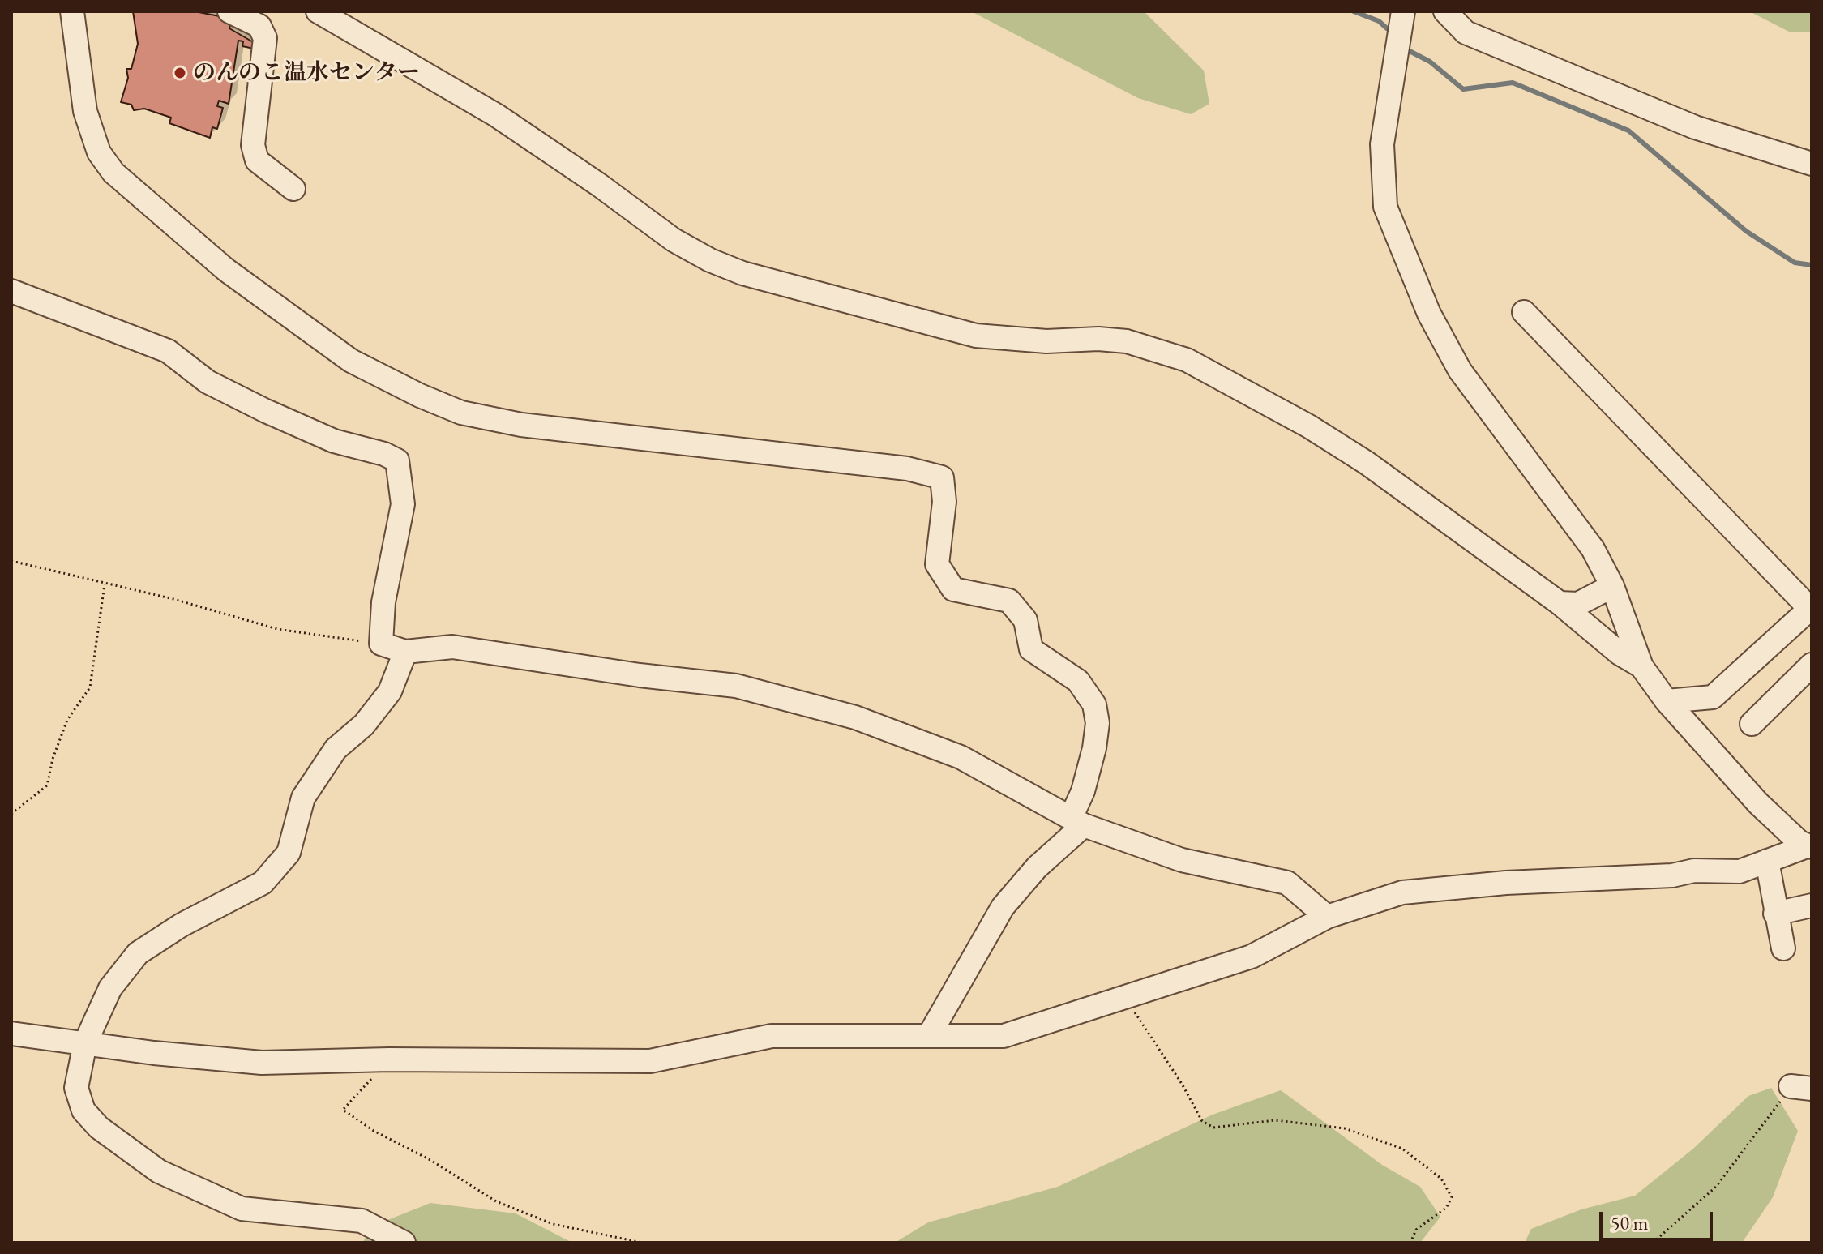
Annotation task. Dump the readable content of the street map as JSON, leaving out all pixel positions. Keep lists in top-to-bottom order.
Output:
{
  "places": ["のんのこ温水センター"],
  "scale_bar": "50 m"
}
